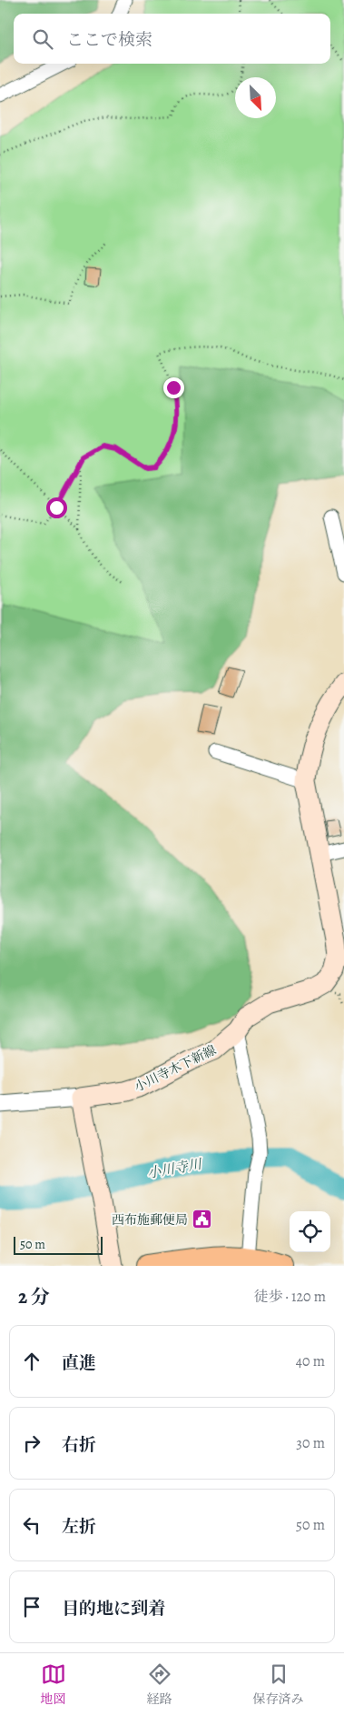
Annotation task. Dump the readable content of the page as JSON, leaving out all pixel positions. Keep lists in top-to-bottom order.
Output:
{
  "streets": {
    "main road": ["小川寺木下新線"]
  },
  "water": ["小川寺川"],
  "places": {
    "public building": ["西布施郵便局"]
  },
  "scale_bar": "50 m",
  "north": "bottom right",
  "page": {
    "search": "ここで検索",
    "scale": "50 m",
    "heading": ["2 分", "徒歩 · 120 m"],
    "list": [
      ["直進", "40 m"],
      ["右折", "30 m"],
      ["左折", "50 m"],
      "目的地に到着"
    ],
    "nav": ["地図", "経路", "保存済み"]
  }
}
